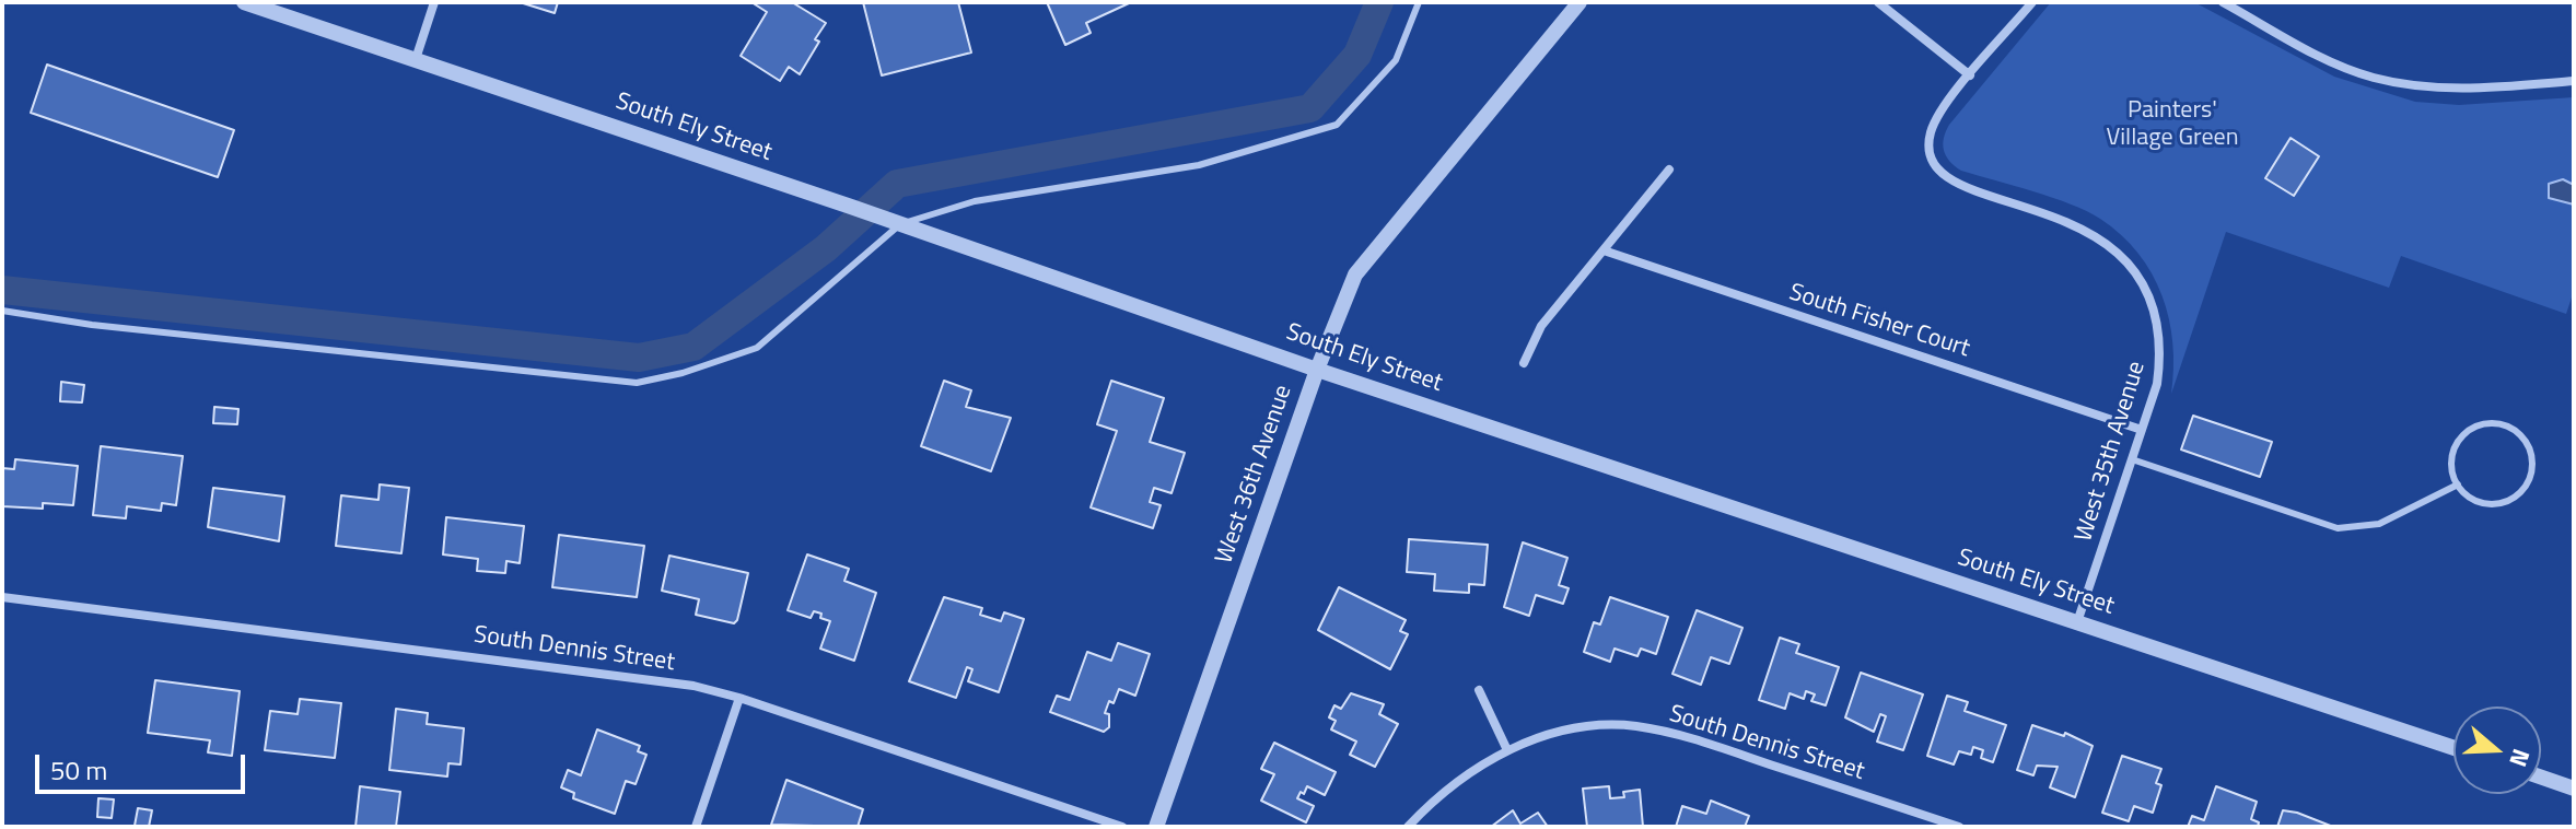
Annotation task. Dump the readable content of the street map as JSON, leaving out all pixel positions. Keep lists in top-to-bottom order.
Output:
{
  "streets": {
    "street": [
      "South Ely Street",
      "South Fisher Court",
      "West 35th Avenue",
      "West 36th Avenue",
      "South Dennis Street"
    ]
  },
  "crossings": [
    ["South Ely Street", "West 35th Avenue"],
    ["South Ely Street", "West 36th Avenue"],
    ["South Fisher Court", "West 35th Avenue"]
  ],
  "parks": ["Painters' Village Green"],
  "scale_bar": "50 m",
  "north": "right"
}
